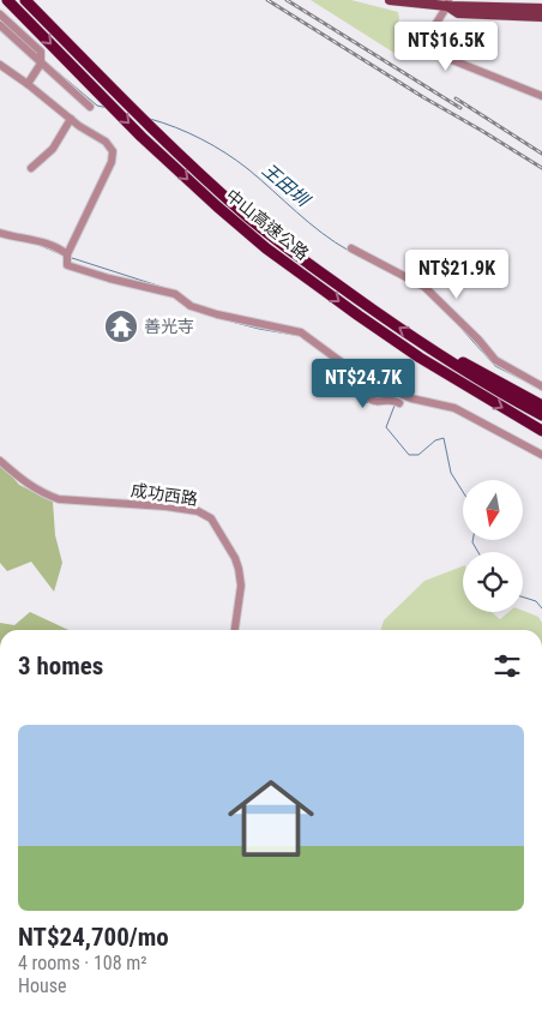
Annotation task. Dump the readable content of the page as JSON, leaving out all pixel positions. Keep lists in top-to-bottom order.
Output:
{
  "streets": {
    "highway": ["中山高速公路"],
    "street": ["成功西路"]
  },
  "water": ["王田圳"],
  "places": {
    "temple": ["善光寺"]
  },
  "north": "bottom",
  "page": {
    "price": ["NT$16.5K", "NT$21.9K", "NT$24.7K"],
    "heading": "3 homes",
    "list": [
      {
        "name": "NT$24,700/mo",
        "note": "4 rooms · 108 m² · House"
      }
    ]
  }
}
